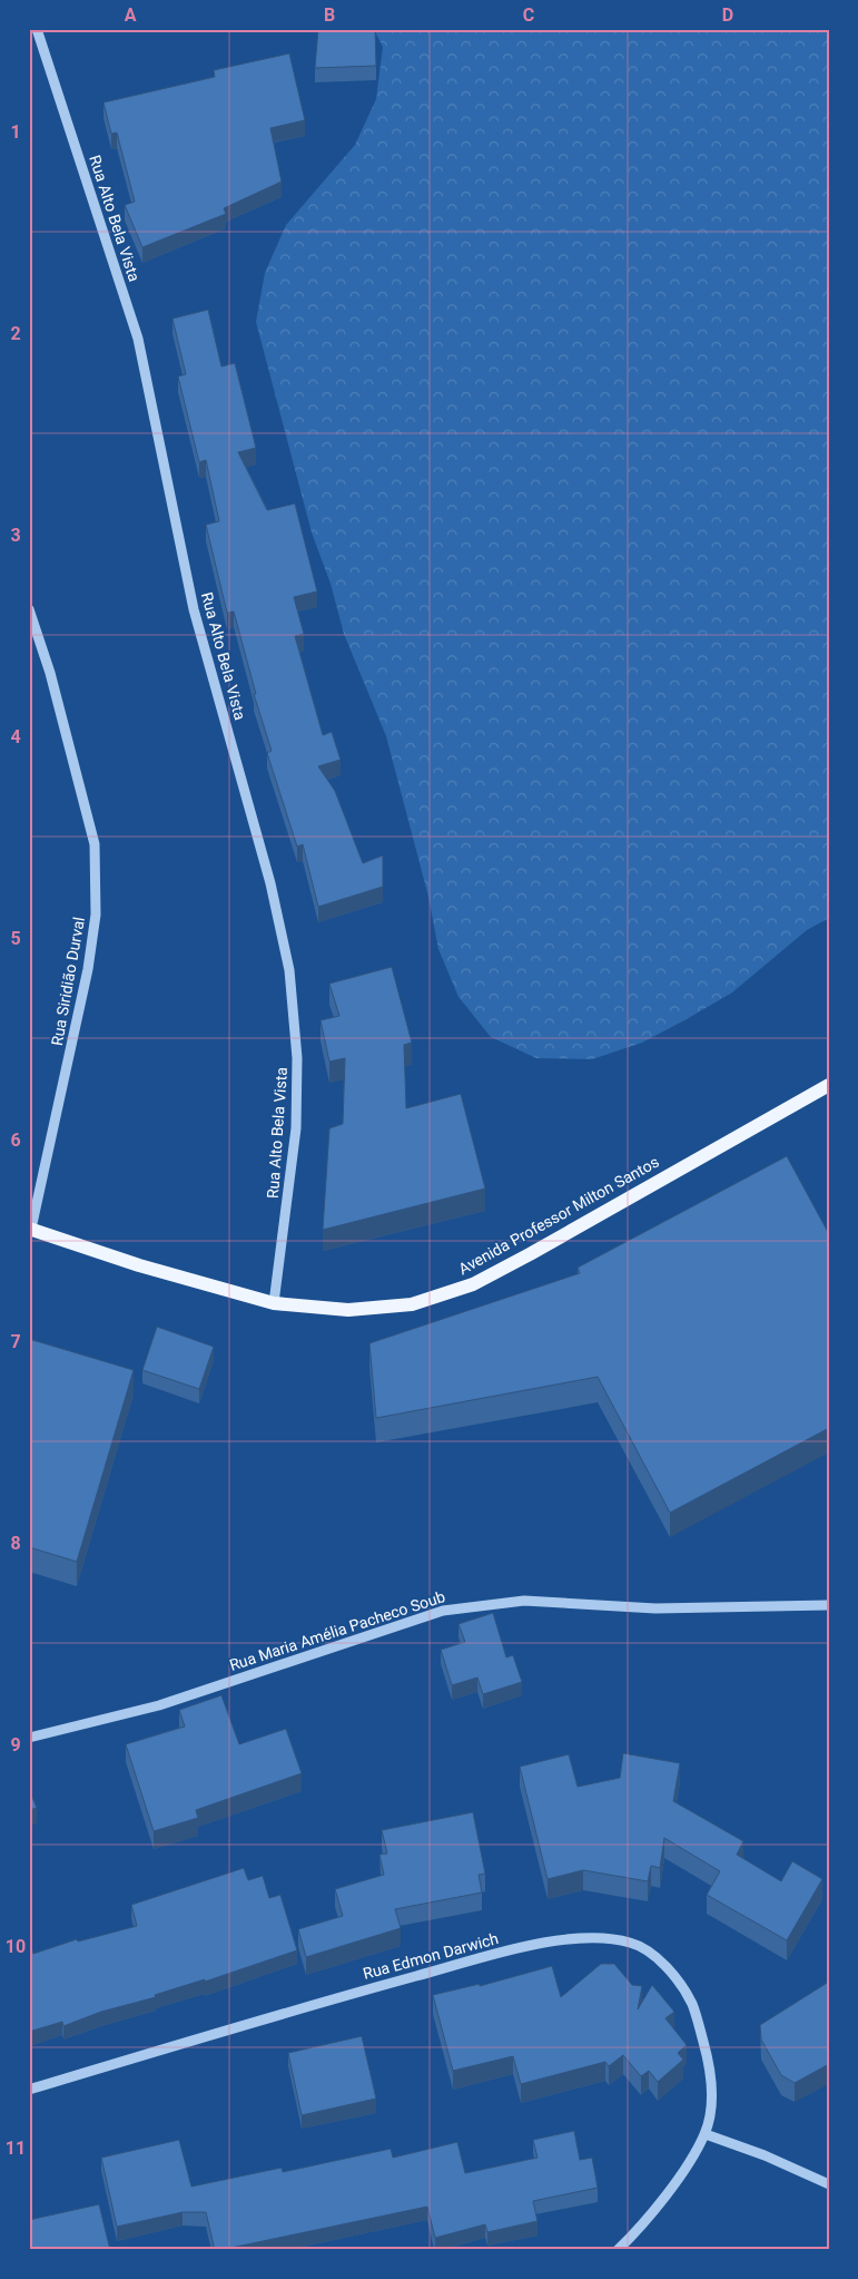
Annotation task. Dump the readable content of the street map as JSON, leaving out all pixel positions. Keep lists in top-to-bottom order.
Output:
{
  "streets": {
    "main road": ["Avenida Professor Milton Santos"],
    "street": [
      "Rua Alto Bela Vista",
      "Rua Siridião Durval",
      "Rua Maria Amélia Pacheco Soub",
      "Rua Edmon Darwich"
    ]
  },
  "crossings": [
    ["Rua Alto Bela Vista", "Avenida Professor Milton Santos"],
    ["Rua Siridião Durval", "Avenida Professor Milton Santos"]
  ],
  "grid": {
    "columns": [
      "A",
      "B",
      "C",
      "D"
    ],
    "rows": [
      "1",
      "2",
      "3",
      "4",
      "5",
      "6",
      "7",
      "8",
      "9",
      "10",
      "11"
    ]
  }
}
